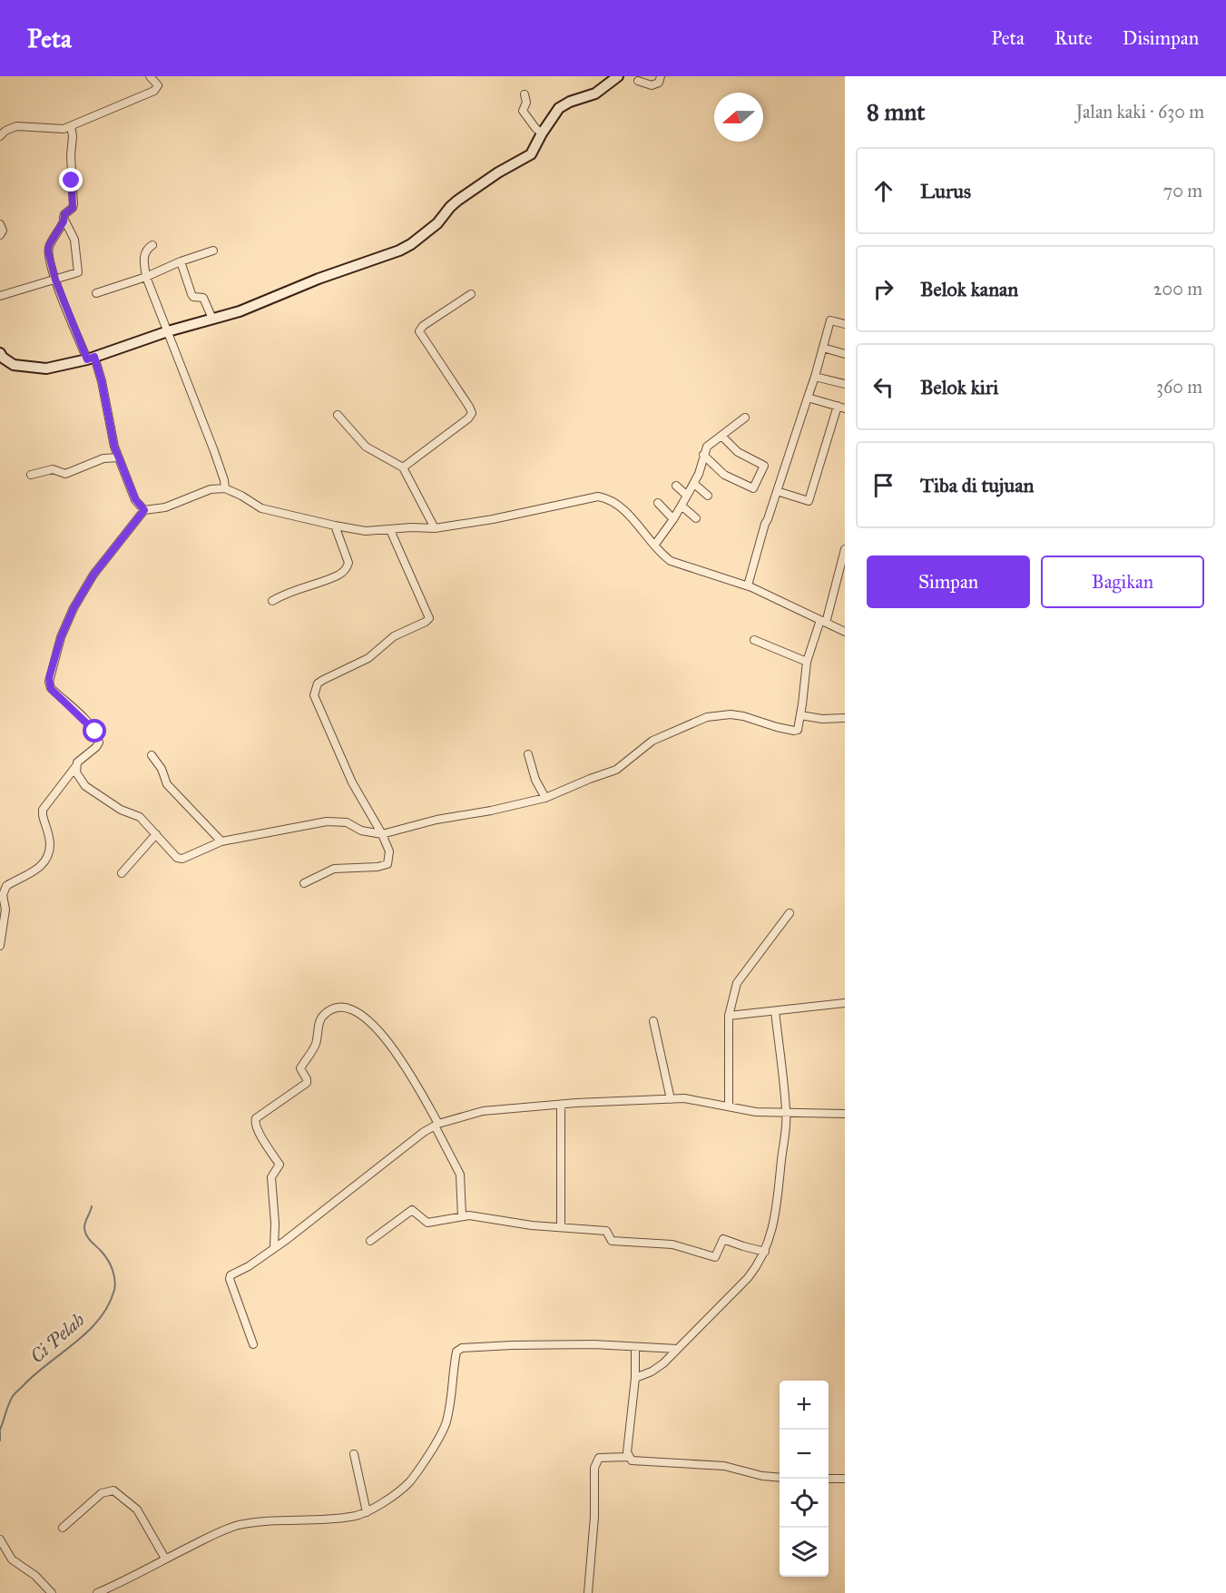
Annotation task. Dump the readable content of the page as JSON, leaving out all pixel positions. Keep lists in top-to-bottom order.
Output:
{
  "water": ["Ci Pelah"],
  "north": "left",
  "page": {
    "header": "Peta",
    "nav": ["Peta", "Rute", "Disimpan"],
    "heading": ["8 mnt", "Jalan kaki · 630 m"],
    "list": [
      ["Lurus", "70 m"],
      ["Belok kanan", "200 m"],
      ["Belok kiri", "360 m"],
      "Tiba di tujuan"
    ],
    "buttons": ["Simpan", "Bagikan"],
    "map_buttons": ["+", "−"]
  }
}
